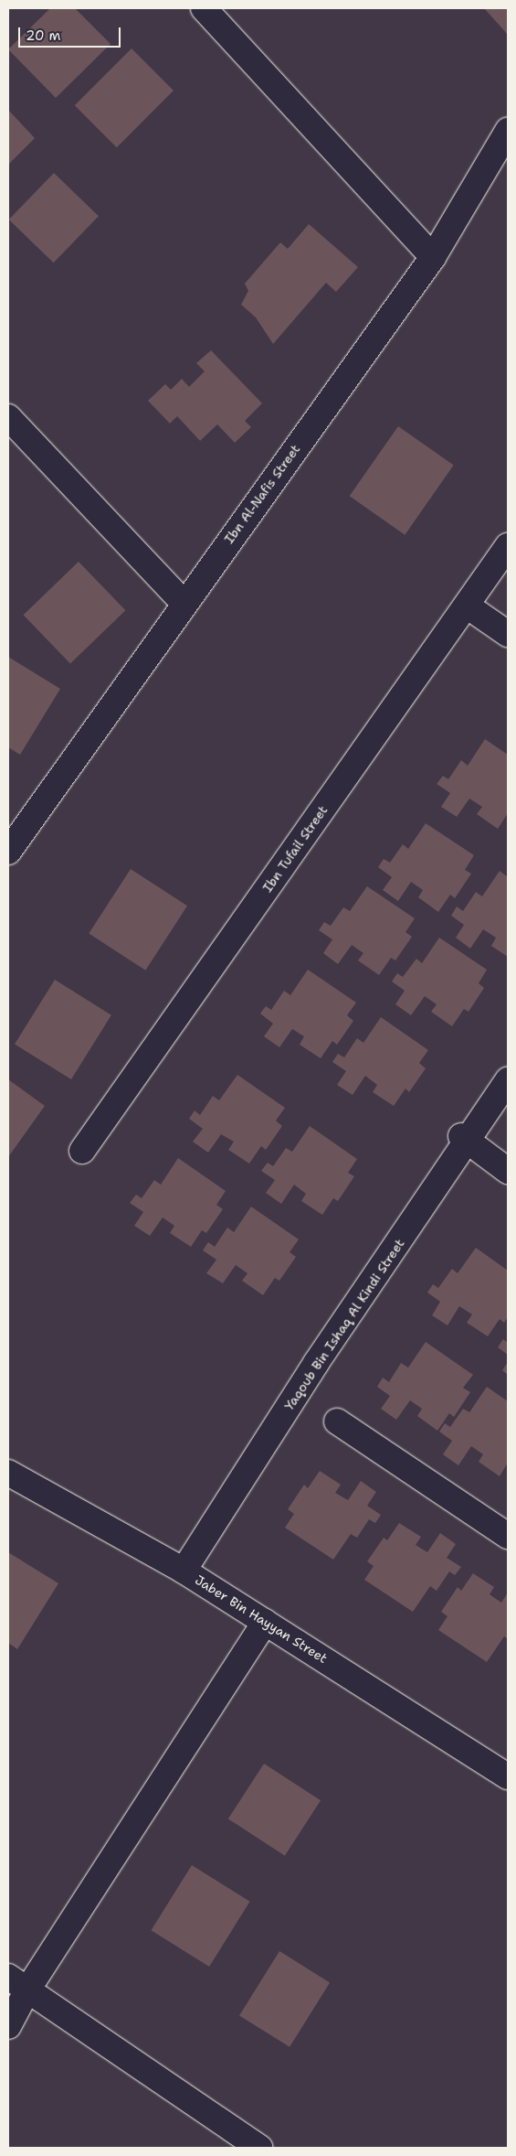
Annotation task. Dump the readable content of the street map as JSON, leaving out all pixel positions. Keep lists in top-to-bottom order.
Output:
{
  "streets": {
    "street": [
      "Ibn Al-Nafis Street",
      "Ibn Tufail Street",
      "Yaqoub Bin Ishaq Al Kindi Street",
      "Jaber Bin Hayyan Street"
    ]
  },
  "crossings": [
    ["Yaqoub Bin Ishaq Al Kindi Street", "Jaber Bin Hayyan Street"]
  ],
  "scale_bar": "20 m"
}
